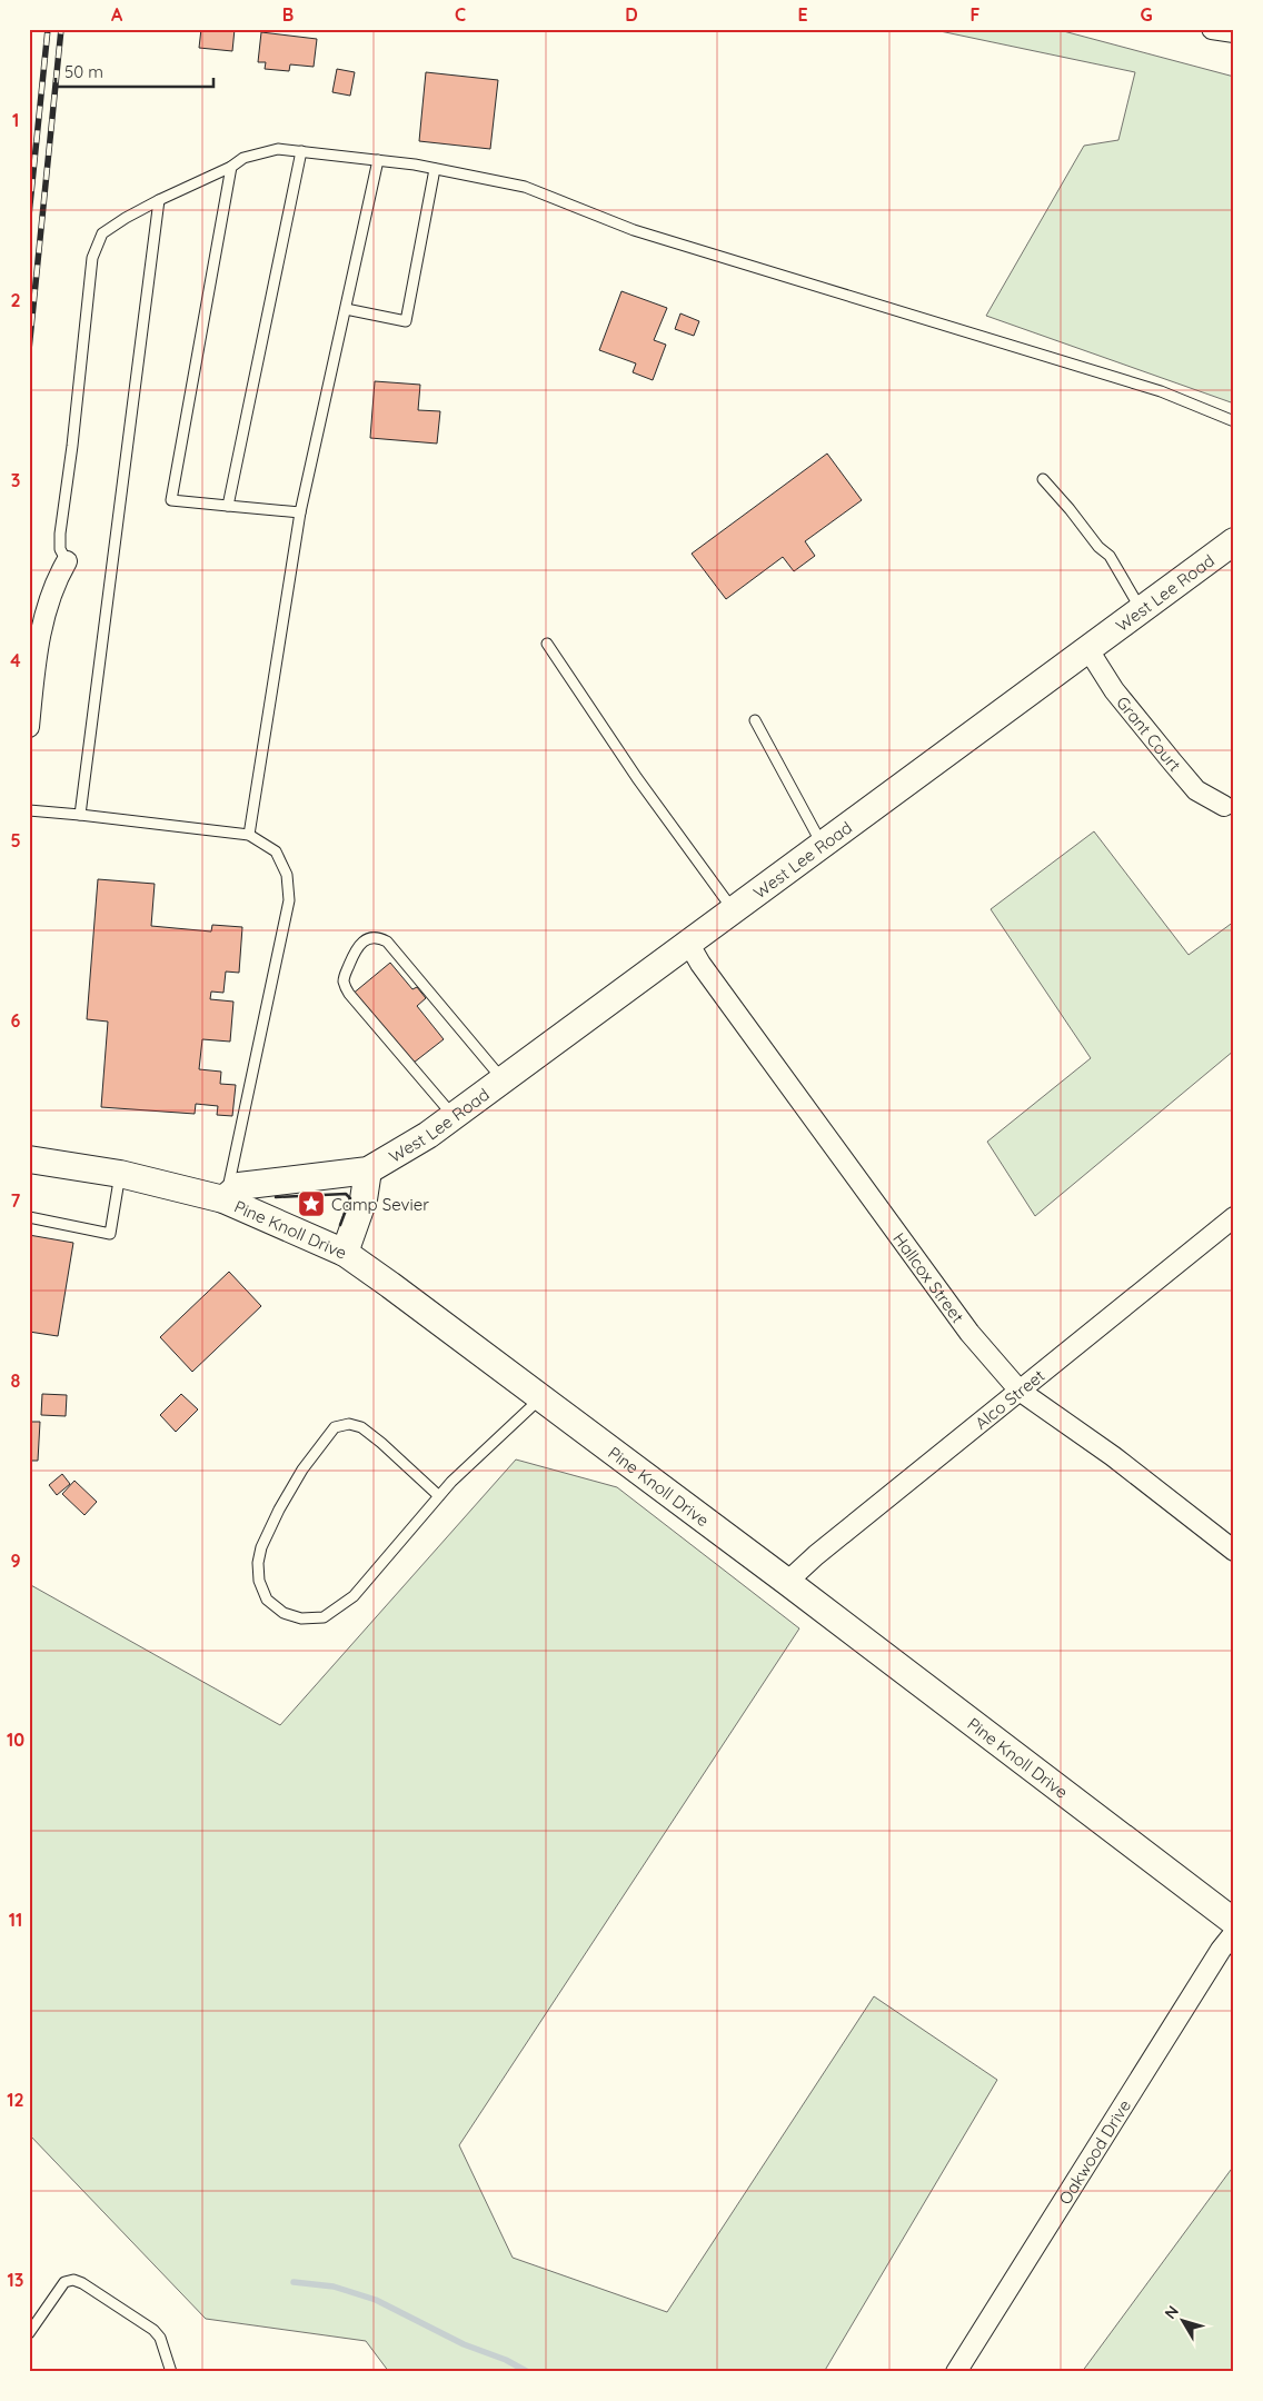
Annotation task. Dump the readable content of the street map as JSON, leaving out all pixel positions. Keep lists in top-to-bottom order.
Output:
{
  "streets": {
    "street": [
      "West Lee Road",
      "Grant Court",
      "Pine Knoll Drive",
      "Hallcox Street",
      "Alco Street",
      "Oakwood Drive"
    ]
  },
  "crossings": [
    ["West Lee Road", "Grant Court"],
    ["West Lee Road", "Pine Knoll Drive"],
    ["West Lee Road", "Hallcox Street"],
    ["Pine Knoll Drive", "Alco Street"],
    ["Hallcox Street", "Alco Street"]
  ],
  "places": {
    "place": ["Camp Sevier"]
  },
  "scale_bar": "50 m",
  "north": "top left",
  "grid": {
    "columns": [
      "A",
      "B",
      "C",
      "D",
      "E",
      "F",
      "G"
    ],
    "rows": [
      "1",
      "2",
      "3",
      "4",
      "5",
      "6",
      "7",
      "8",
      "9",
      "10",
      "11",
      "12",
      "13"
    ]
  }
}
